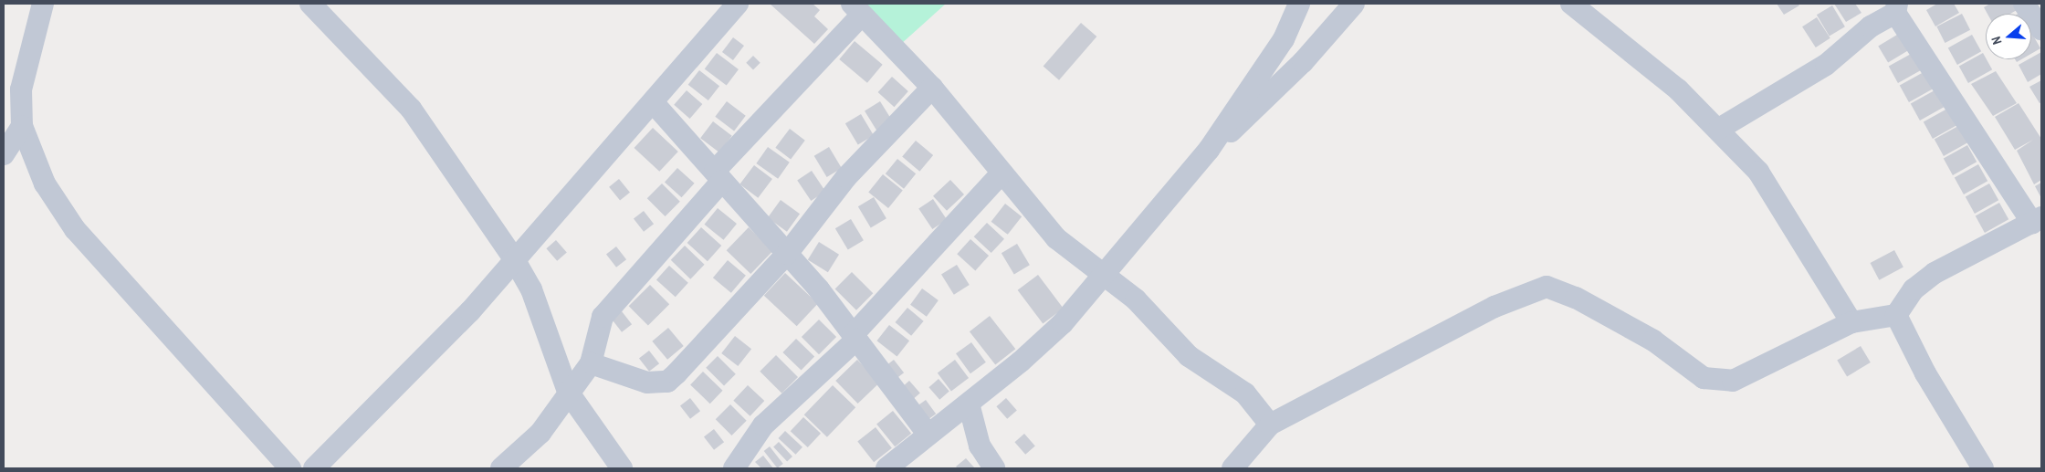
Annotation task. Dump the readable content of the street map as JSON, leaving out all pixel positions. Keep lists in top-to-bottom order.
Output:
{
  "north": "left"
}
